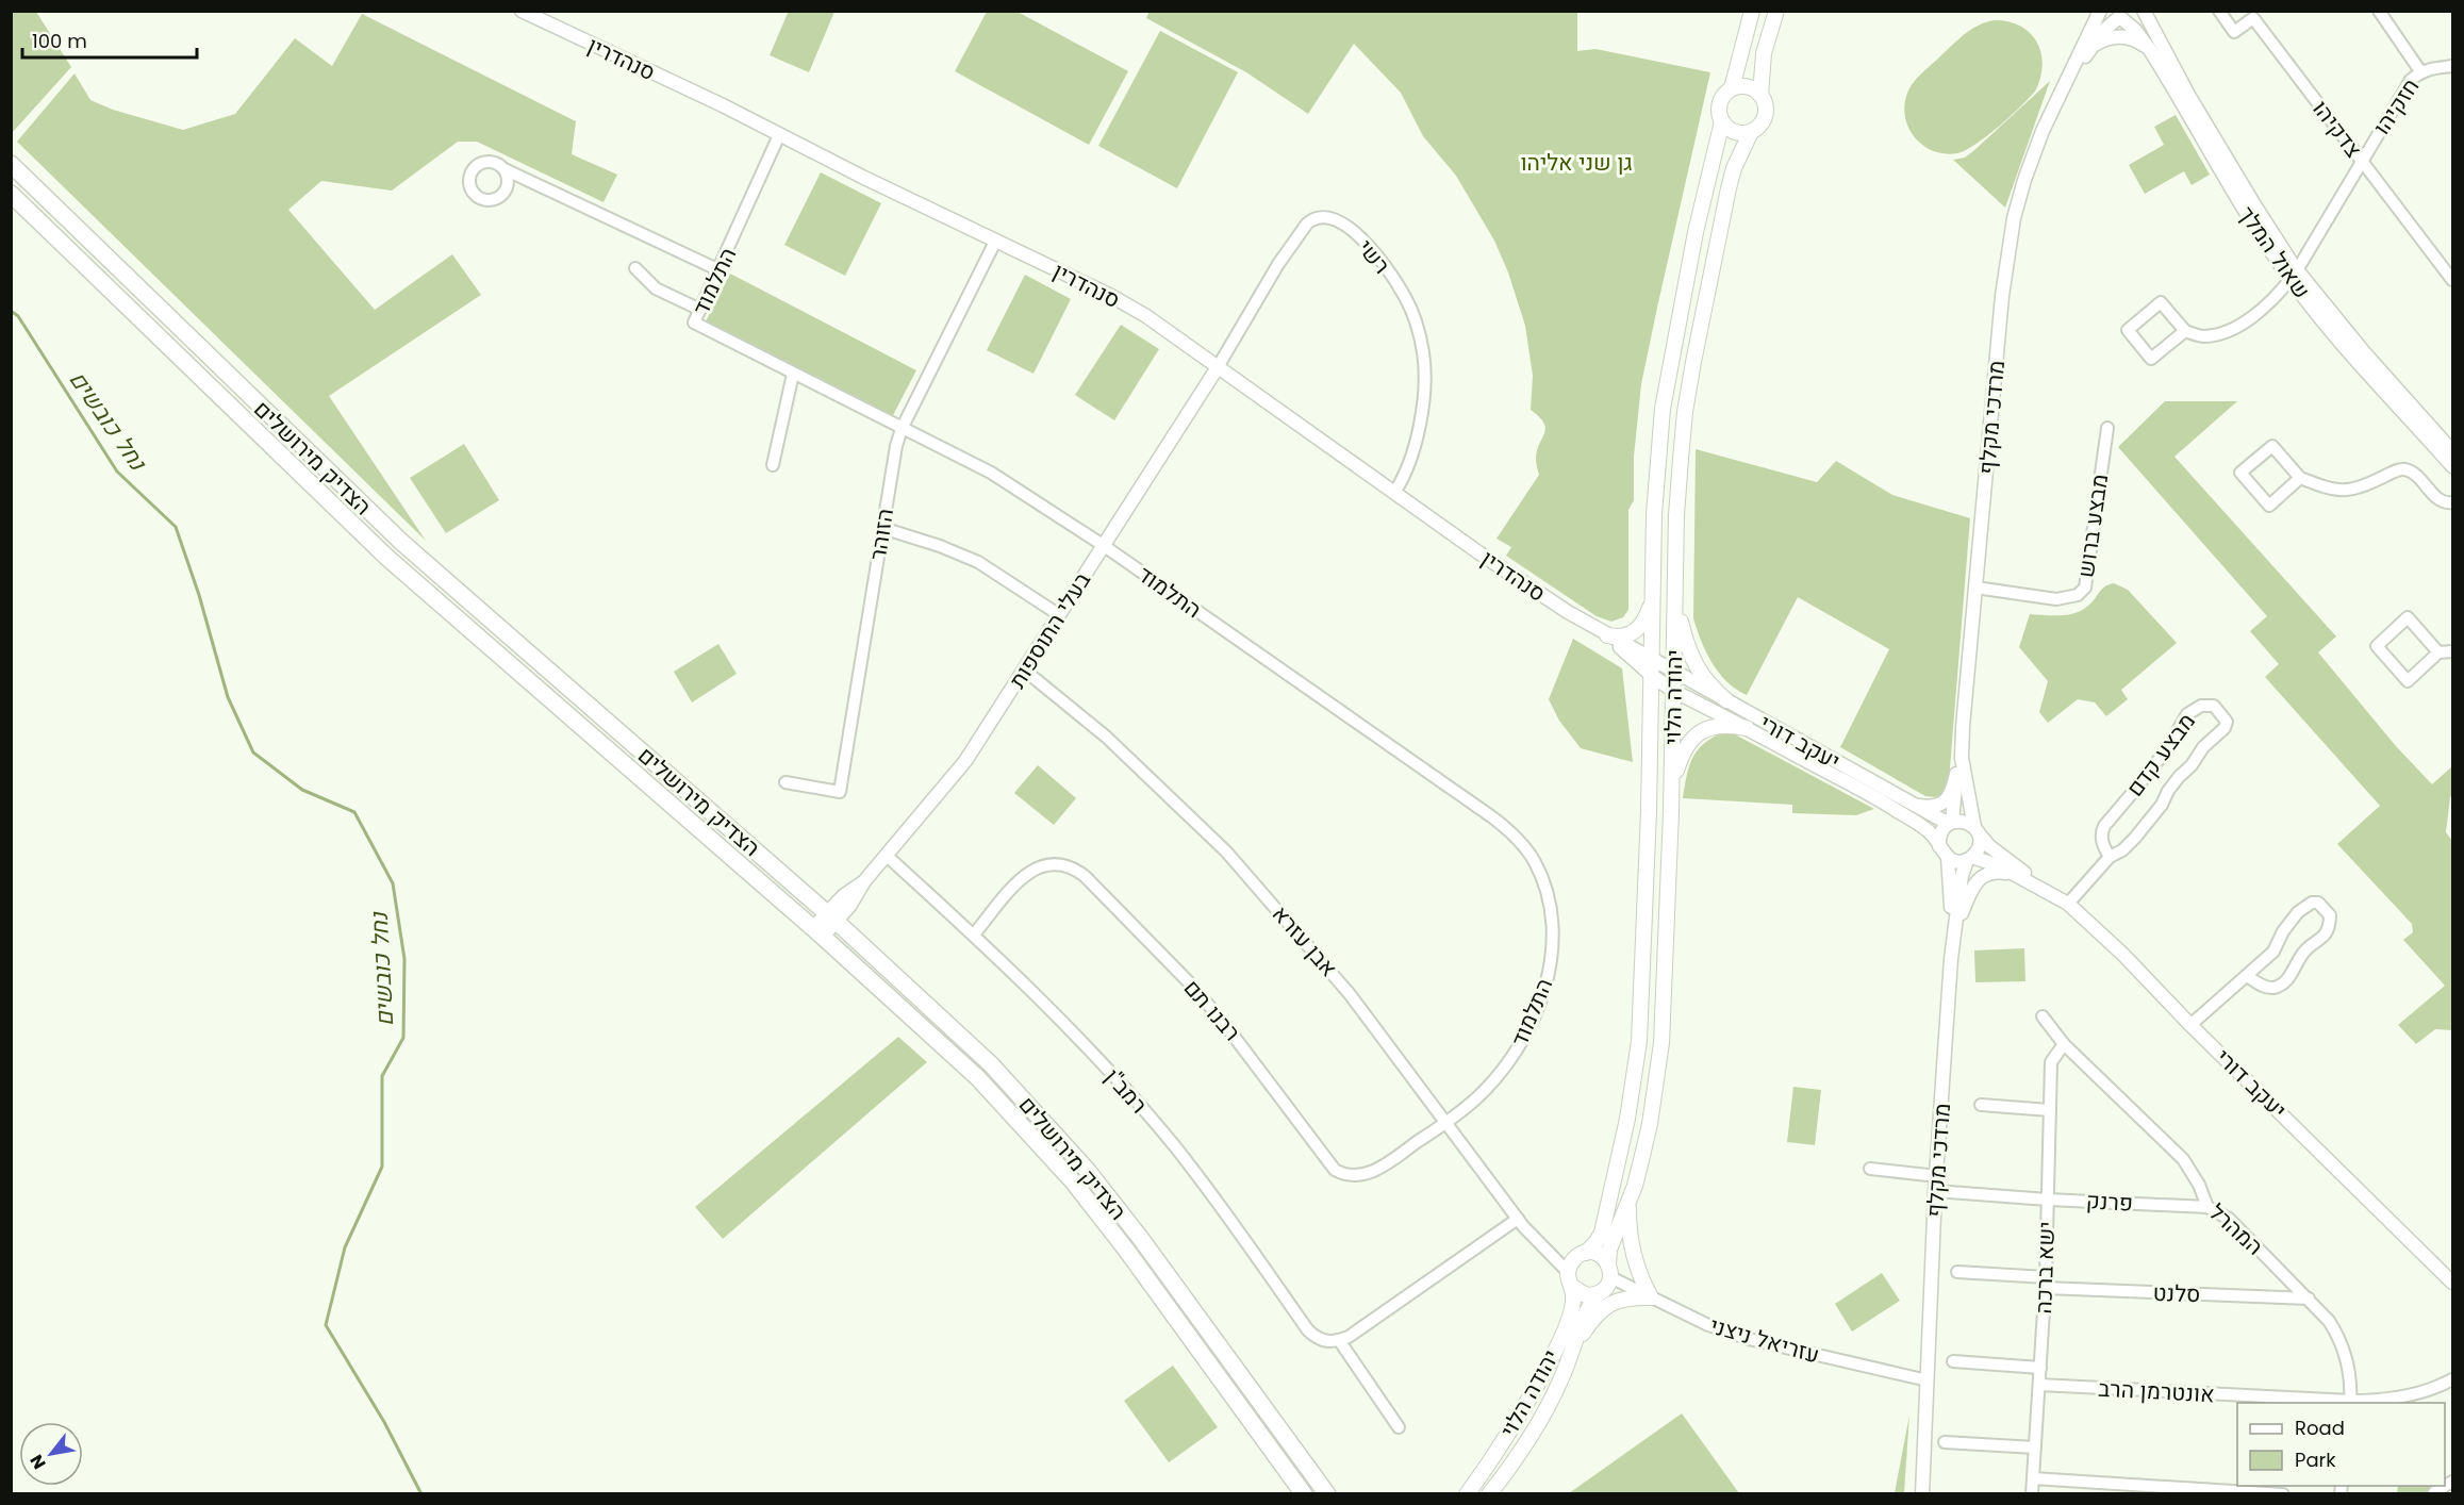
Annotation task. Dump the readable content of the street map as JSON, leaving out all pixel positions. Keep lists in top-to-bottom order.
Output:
{
  "streets": {
    "main road": ["הצדיק מירושלים", "יהודה הלוי"],
    "street": [
      "סנהדרין",
      "חזקיהו",
      "צדקיהו",
      "שאול המלך",
      "רשי",
      "התלמוד",
      "מרדכי מקלף",
      "מבצע ברוש",
      "הזוהר",
      "בעלי התוספות",
      "יעקב דורי",
      "מבצע קדם",
      "אבן עזרא",
      "רבנו תם",
      "רמב\"ן",
      "פרנק",
      "המהרל",
      "ישא ברכה",
      "סלנט",
      "עזריאל ניצני",
      "אונטרמן הרב"
    ]
  },
  "crossings": [
    ["סנהדרין", "רשי"],
    ["סנהדרין", "התלמוד"],
    ["סנהדרין", "הזוהר"],
    ["סנהדרין", "בעלי התוספות"],
    ["סנהדרין", "יהודה הלוי"],
    ["סנהדרין", "יעקב דורי"],
    ["חזקיהו", "צדקיהו"],
    ["חזקיהו", "שאול המלך"],
    ["שאול המלך", "מרדכי מקלף"],
    ["רשי", "בעלי התוספות"],
    ["התלמוד", "הזוהר"],
    ["התלמוד", "בעלי התוספות"],
    ["התלמוד", "אבן עזרא"],
    ["התלמוד", "רבנו תם"],
    ["מרדכי מקלף", "מבצע ברוש"],
    ["מרדכי מקלף", "יעקב דורי"],
    ["מרדכי מקלף", "פרנק"],
    ["מרדכי מקלף", "עזריאל ניצני"],
    ["הצדיק מירושלים", "בעלי התוספות"],
    ["בעלי התוספות", "אבן עזרא"],
    ["בעלי התוספות", "רמב\"ן"],
    ["יהודה הלוי", "יעקב דורי"],
    ["יהודה הלוי", "אבן עזרא"],
    ["יהודה הלוי", "עזריאל ניצני"],
    ["יעקב דורי", "מבצע קדם"],
    ["אבן עזרא", "רבנו תם"],
    ["אבן עזרא", "עזריאל ניצני"],
    ["רבנו תם", "רמב\"ן"],
    ["פרנק", "המהרל"],
    ["פרנק", "ישא ברכה"],
    ["המהרל", "ישא ברכה"],
    ["המהרל", "סלנט"],
    ["המהרל", "אונטרמן הרב"],
    ["ישא ברכה", "סלנט"],
    ["ישא ברכה", "אונטרמן הרב"]
  ],
  "water": ["נחל כובשים"],
  "parks": ["גן שני אליהו"],
  "legend": ["Road", "Park"],
  "scale_bar": "100 m",
  "north": "bottom left"
}
